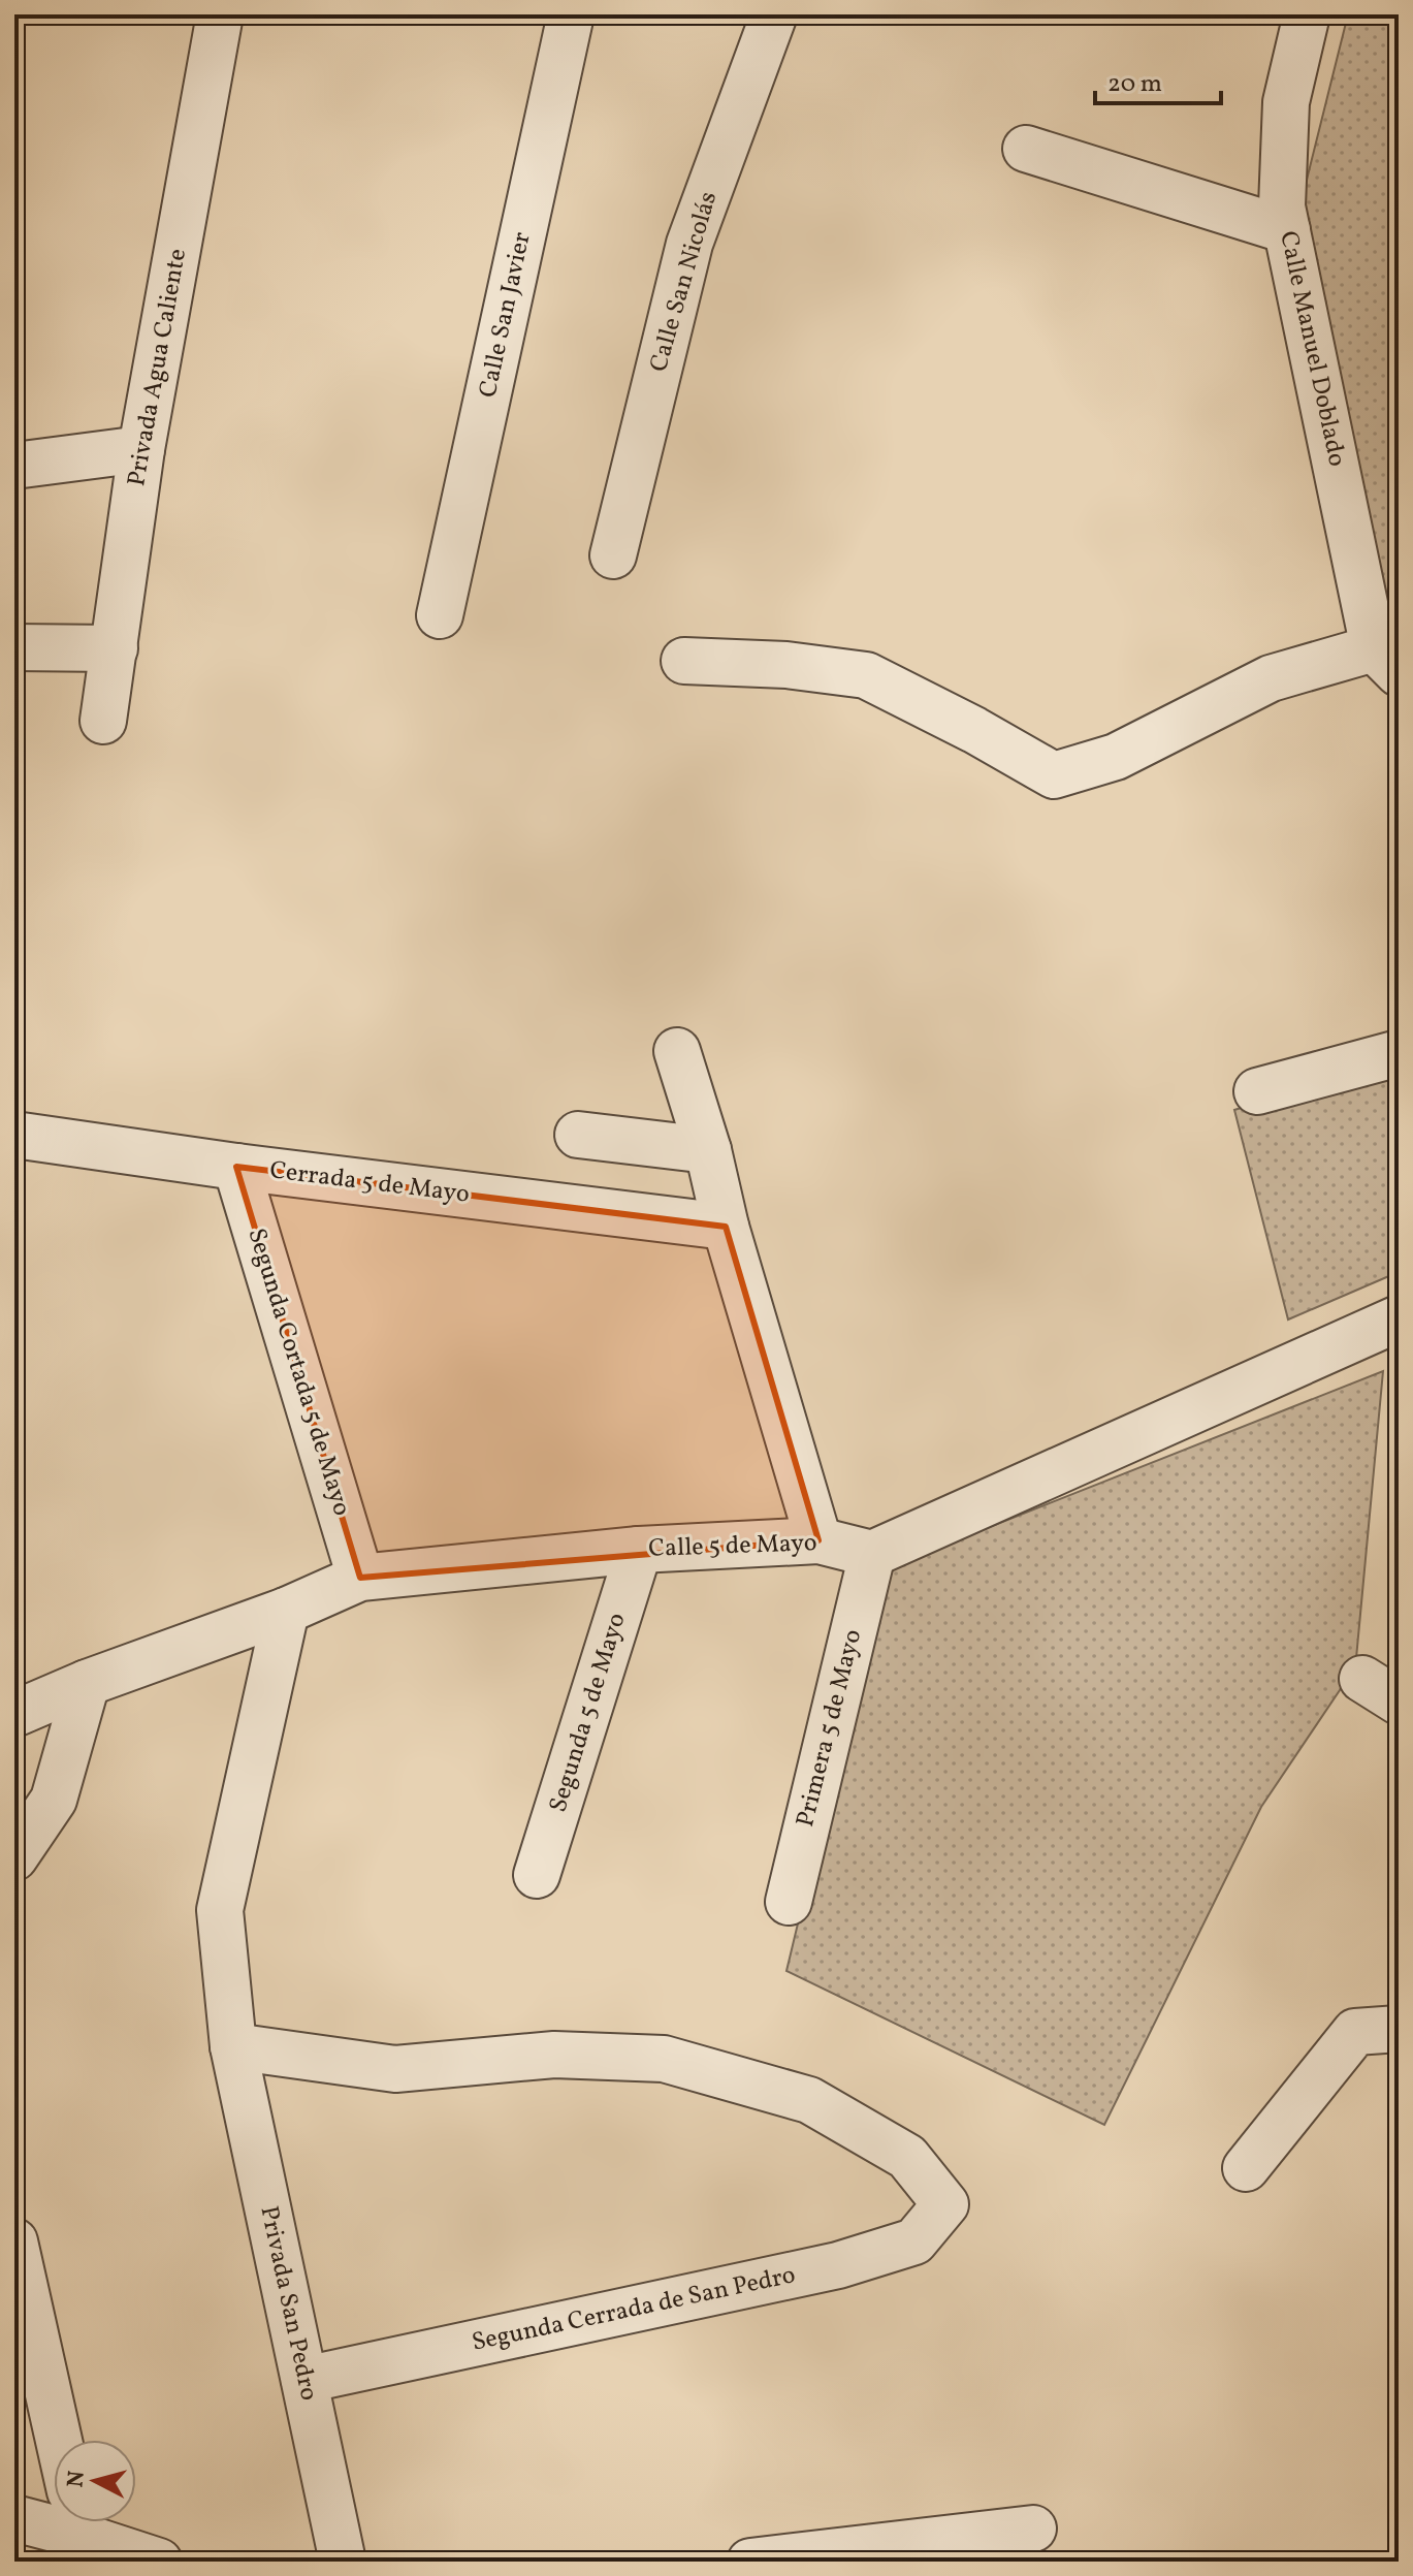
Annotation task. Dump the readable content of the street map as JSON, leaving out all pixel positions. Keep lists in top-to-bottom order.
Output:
{
  "streets": {
    "street": [
      "Calle San Nicolás",
      "Calle San Javier",
      "Calle Manuel Doblado",
      "Privada Agua Caliente",
      "Cerrada 5 de Mayo",
      "Segunda Cortada 5 de Mayo",
      "Calle 5 de Mayo",
      "Segunda 5 de Mayo",
      "Primera 5 de Mayo",
      "Privada San Pedro",
      "Segunda Cerrada de San Pedro"
    ]
  },
  "crossings": [
    ["Cerrada 5 de Mayo", "Segunda Cortada 5 de Mayo"],
    ["Segunda Cortada 5 de Mayo", "Calle 5 de Mayo"],
    ["Calle 5 de Mayo", "Segunda 5 de Mayo"],
    ["Calle 5 de Mayo", "Primera 5 de Mayo"],
    ["Calle 5 de Mayo", "Privada San Pedro"],
    ["Privada San Pedro", "Segunda Cerrada de San Pedro"]
  ],
  "scale_bar": "20 m",
  "north": "left"
}
